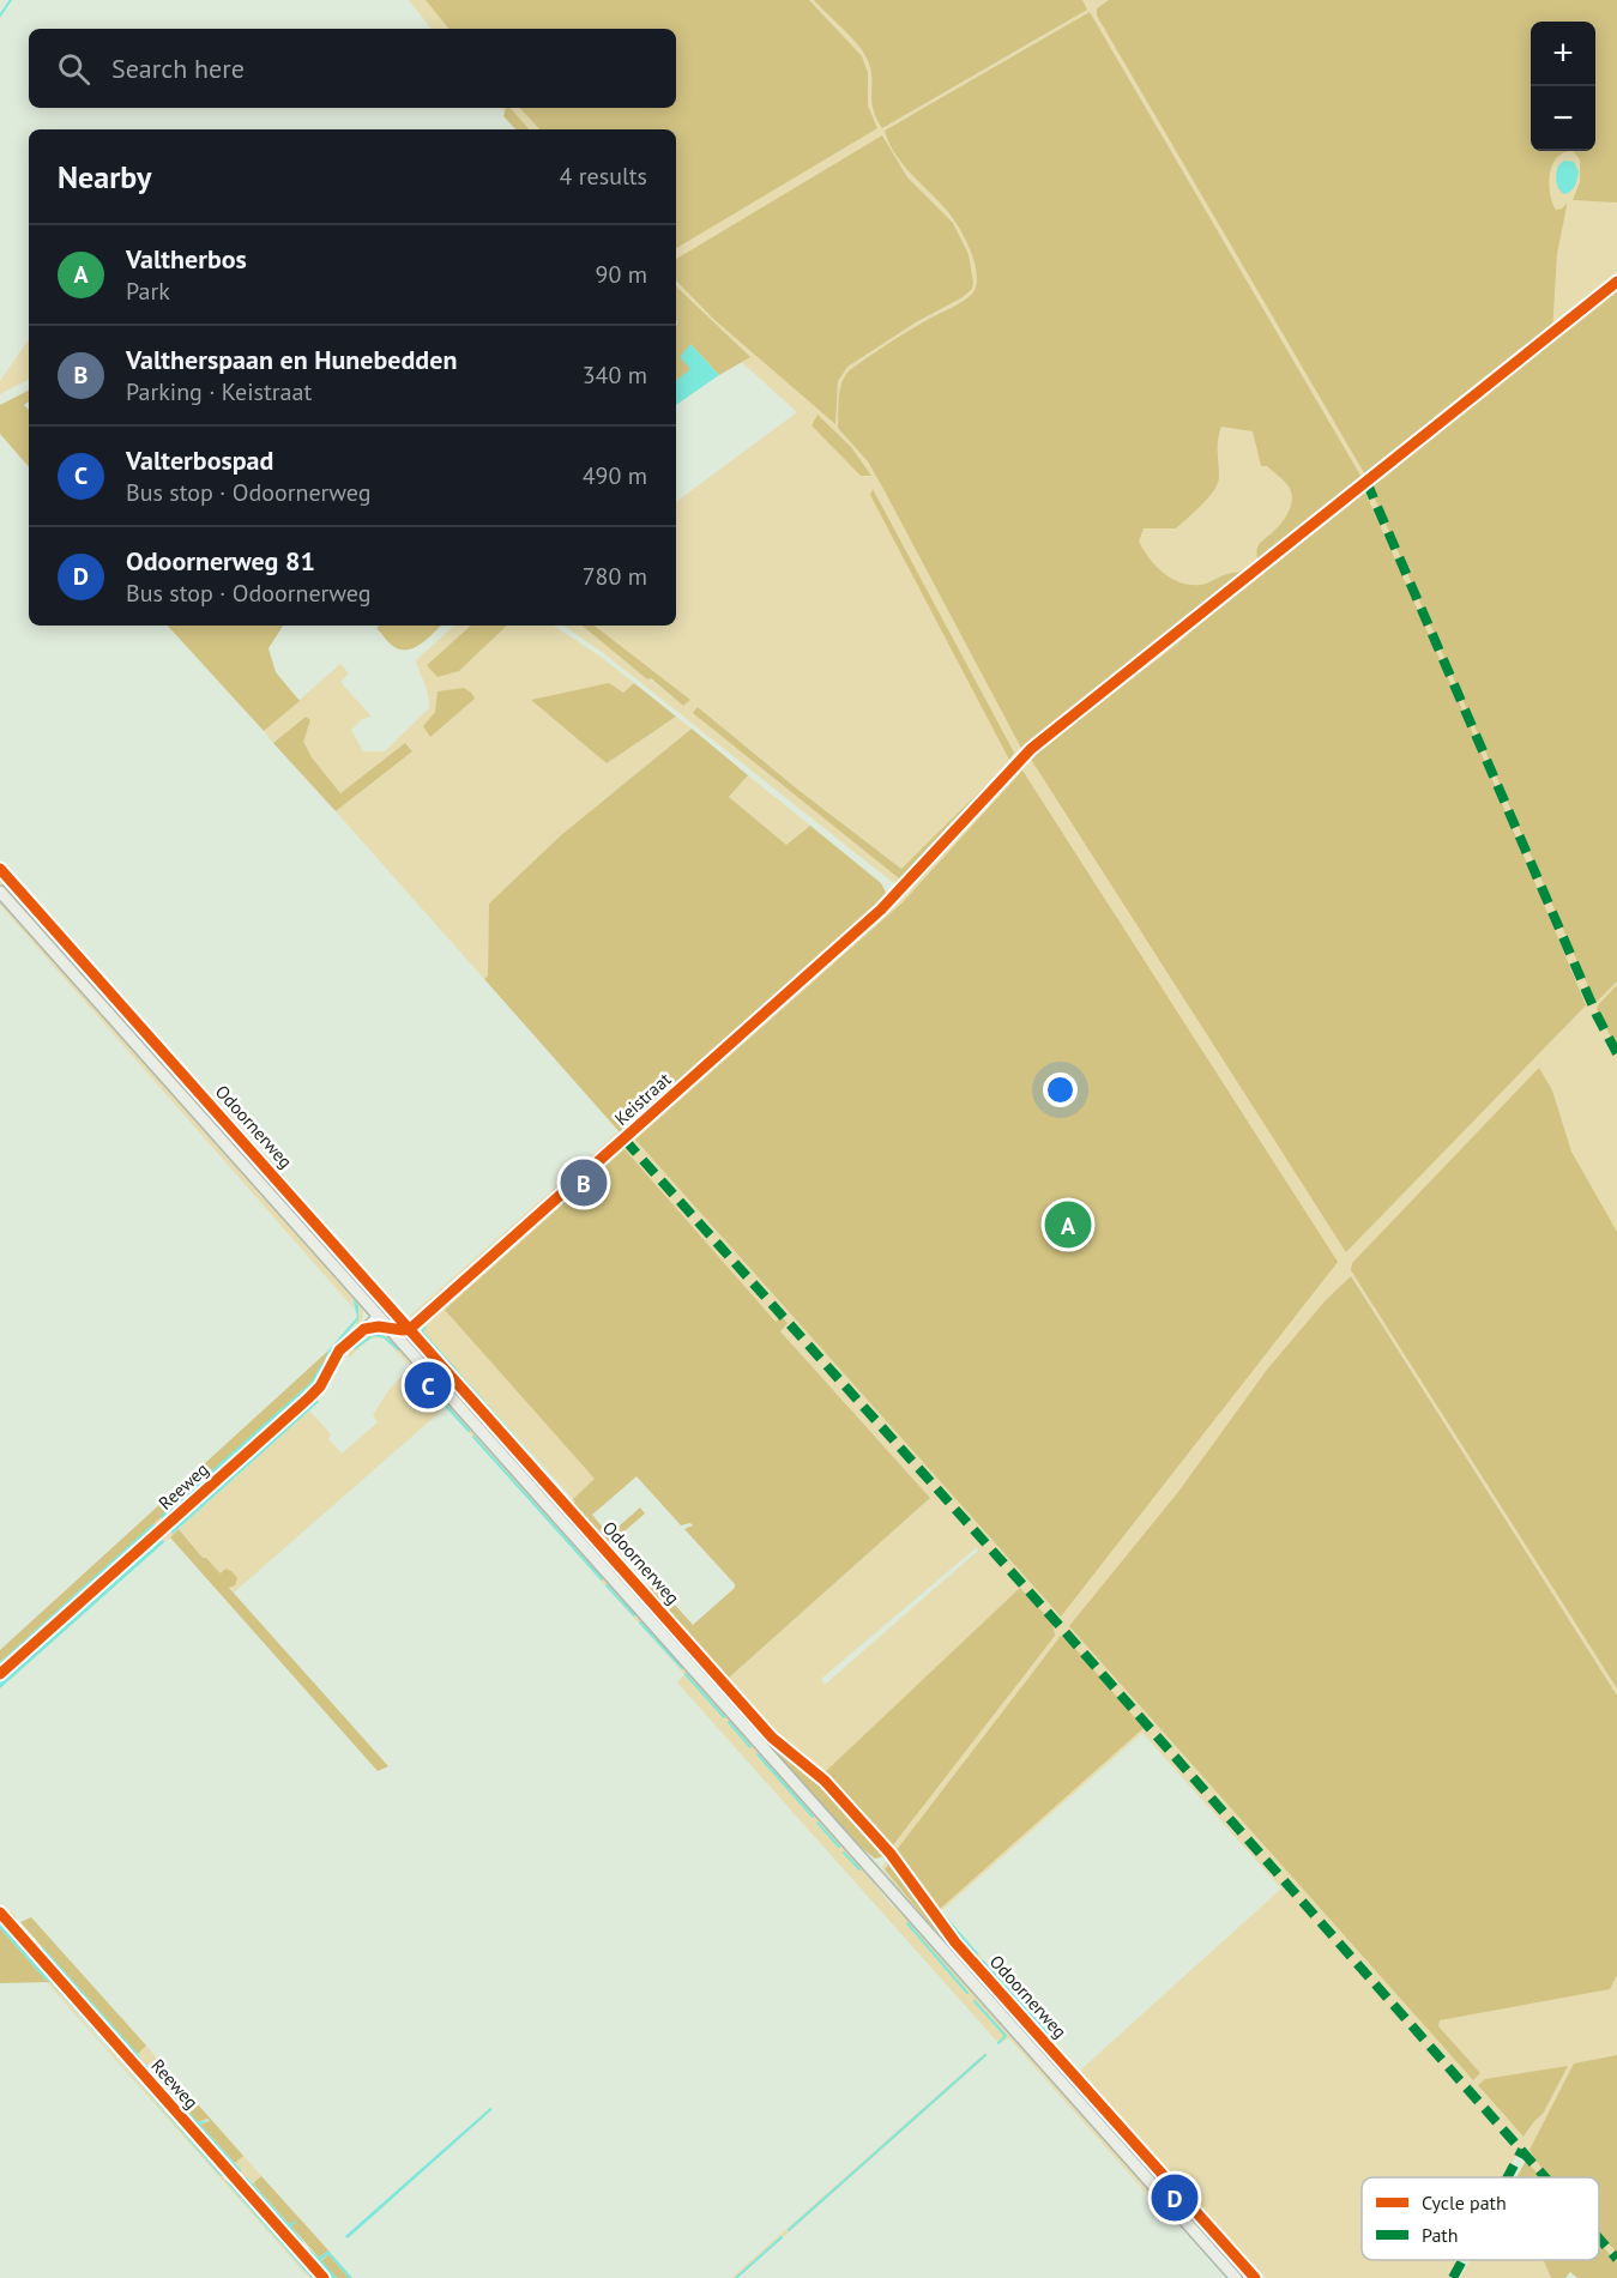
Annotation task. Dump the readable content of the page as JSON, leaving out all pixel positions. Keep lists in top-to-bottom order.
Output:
{
  "streets": {
    "main road": ["Odoornerweg"],
    "street": ["Keistraat", "Reeweg"]
  },
  "crossings": [
    ["Keistraat", "Odoornerweg"],
    ["Odoornerweg", "Reeweg"]
  ],
  "legend": ["Cycle path", "Path"],
  "page": {
    "map_buttons": ["+", "−"],
    "search": "Search here",
    "heading": ["Nearby", "4 results"],
    "list": [
      {
        "mark": "A",
        "name": "Valtherbos",
        "note": "Park",
        "value": "90 m"
      },
      {
        "mark": "B",
        "name": "Valtherspaan en Hunebedden",
        "note": "Parking · Keistraat",
        "value": "340 m"
      },
      {
        "mark": "C",
        "name": "Valterbospad",
        "note": "Bus stop · Odoornerweg",
        "value": "490 m"
      },
      {
        "mark": "D",
        "name": "Odoornerweg 81",
        "note": "Bus stop · Odoornerweg",
        "value": "780 m"
      }
    ],
    "pins": [
      "B",
      "A",
      "C",
      "D"
    ]
  }
}
